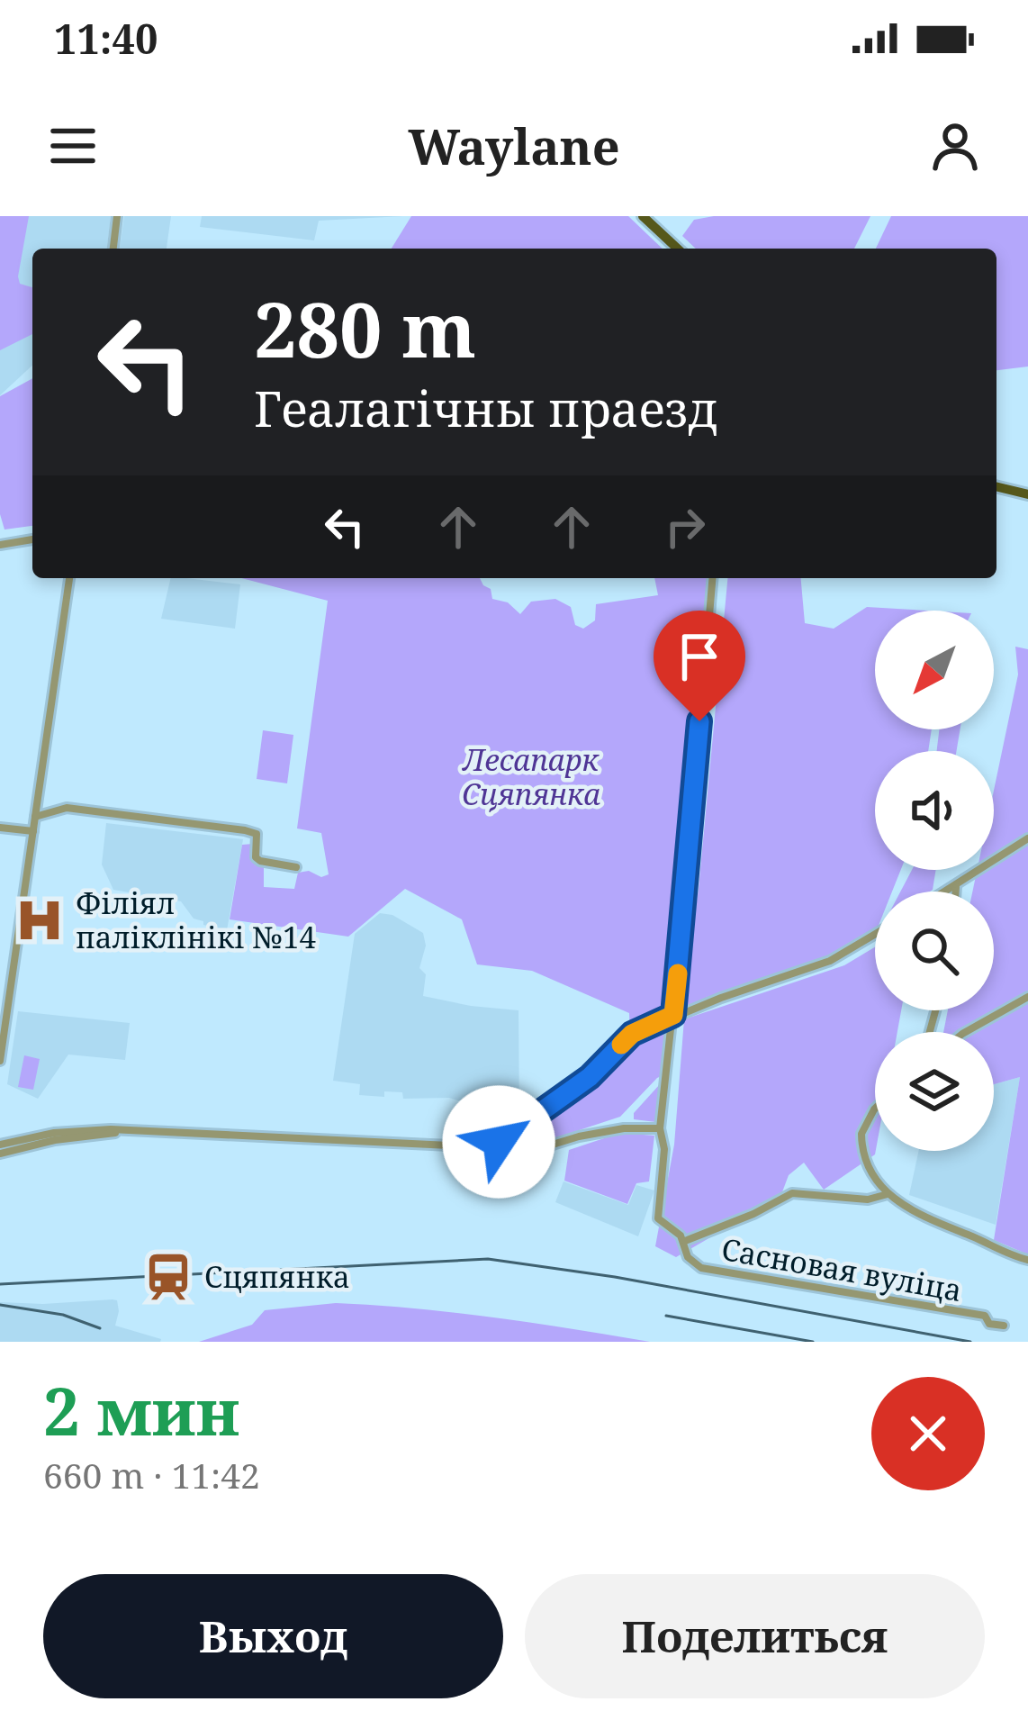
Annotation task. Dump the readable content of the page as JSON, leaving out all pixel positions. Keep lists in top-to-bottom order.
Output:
{
  "streets": {
    "street": ["Сасновая вуліца"]
  },
  "parks": ["Лесапарк Сцяпянка"],
  "places": {
    "hospital": ["Філіял паліклінікі №14"],
    "station": ["Сцяпянка"]
  },
  "north": "bottom left",
  "page": {
    "status": "11:40",
    "header": "Waylane",
    "turn": ["280 m", "Геалагічны праезд"],
    "heading": ["2 мин", "660 m · 11:42"],
    "buttons": ["Выход", "Поделиться"]
  }
}
